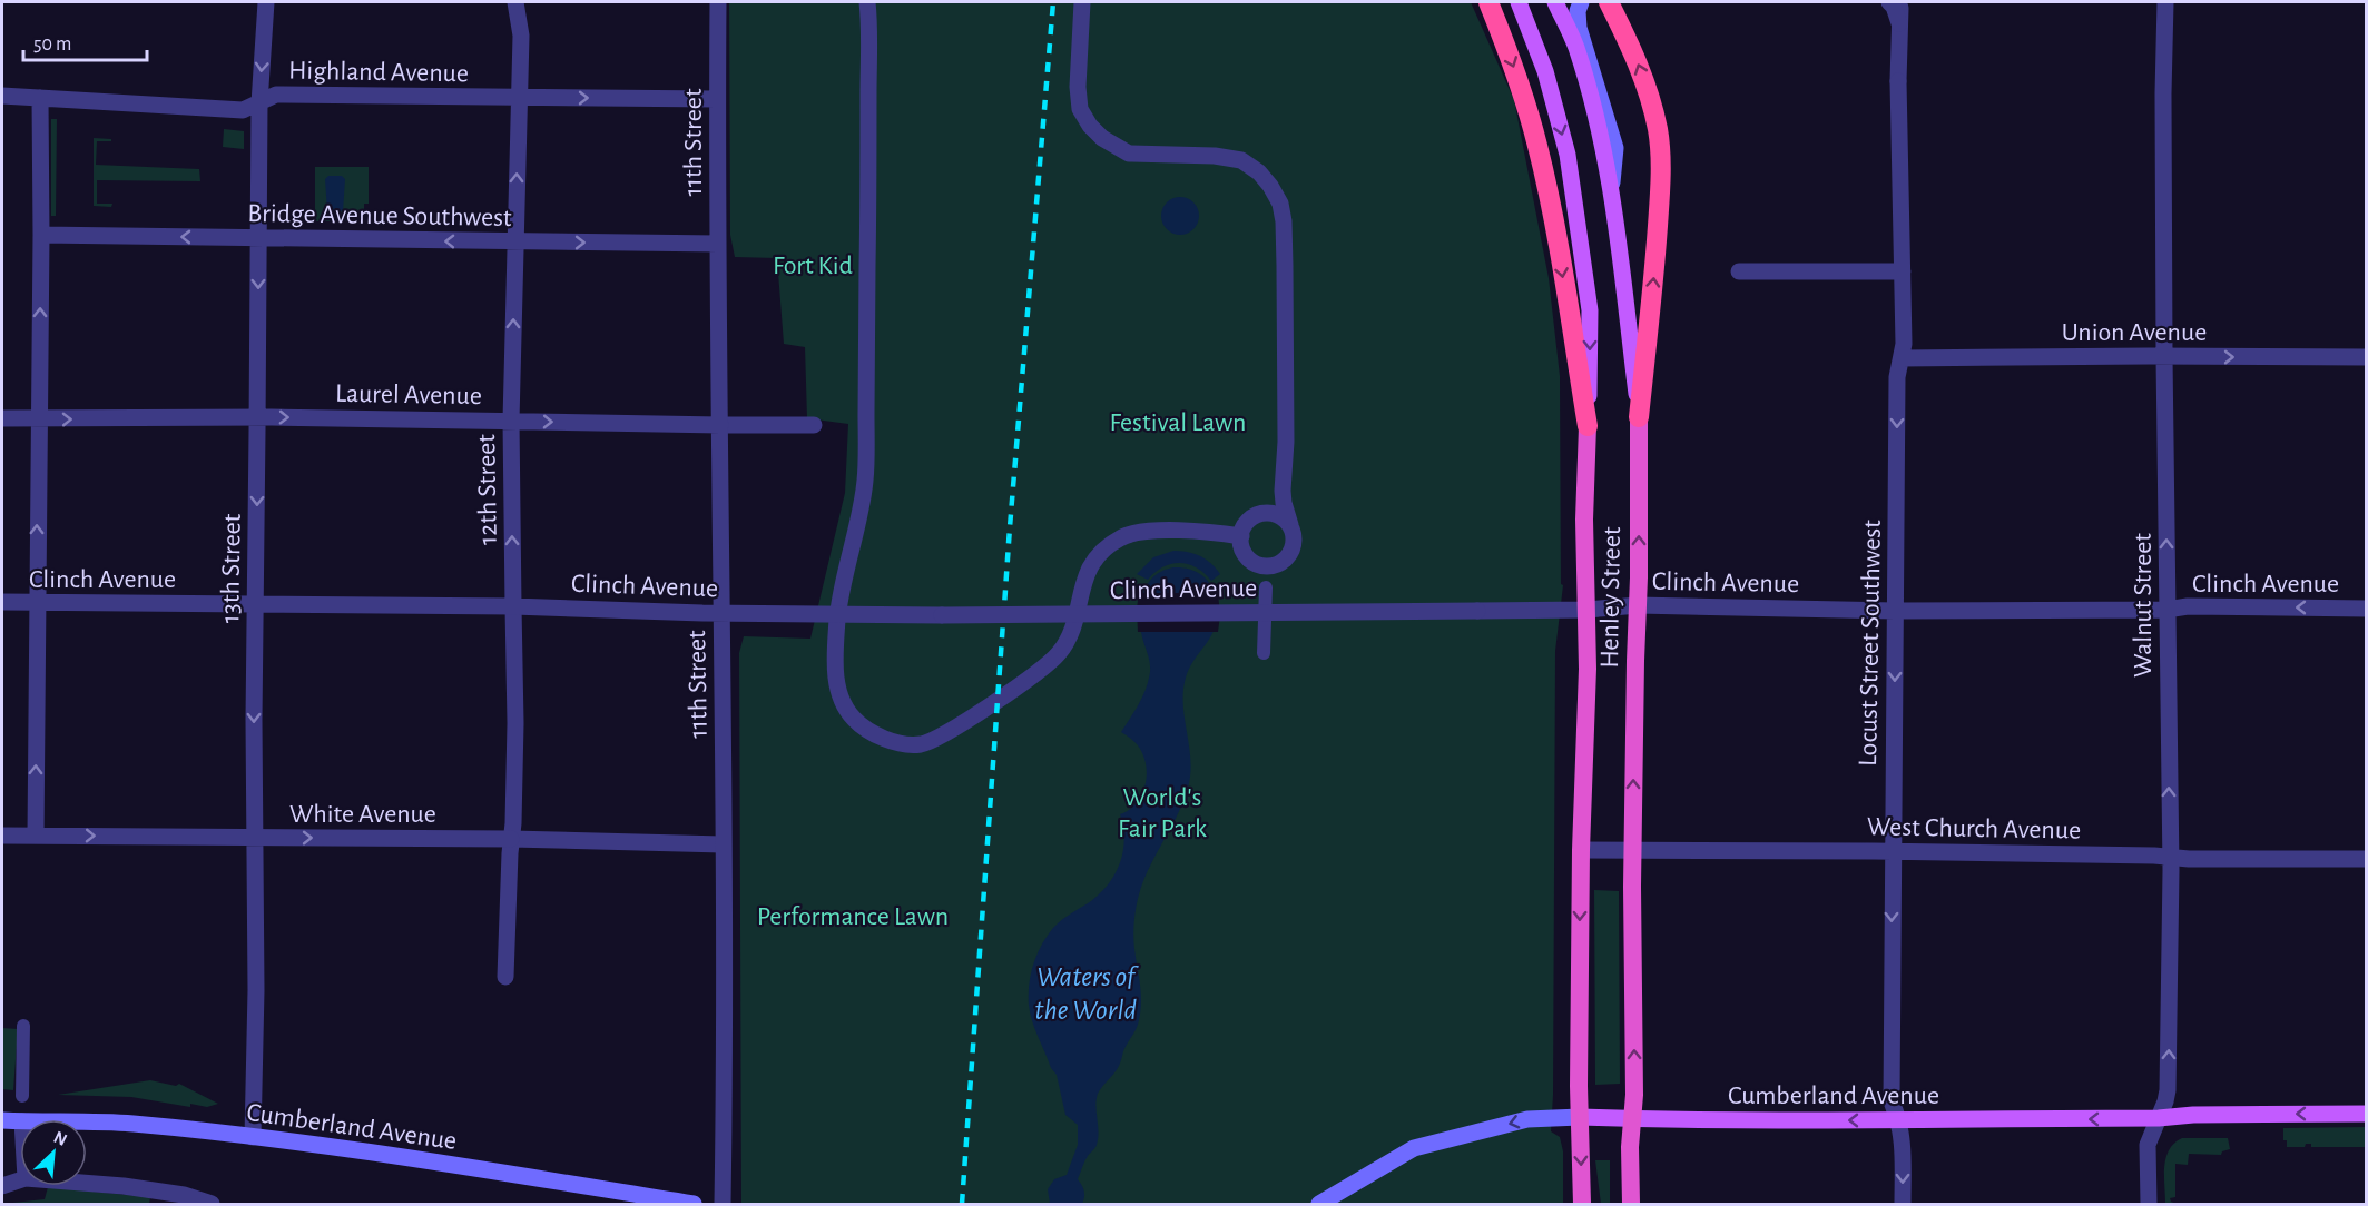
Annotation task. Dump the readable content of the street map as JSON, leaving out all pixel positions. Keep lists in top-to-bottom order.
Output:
{
  "streets": {
    "highway": ["Henley Street"],
    "main road": ["Cumberland Avenue"],
    "street": [
      "Highland Avenue",
      "11th Street",
      "Bridge Avenue Southwest",
      "Union Avenue",
      "Laurel Avenue",
      "12th Street",
      "13th Street",
      "Clinch Avenue",
      "Walnut Street",
      "Locust Street Southwest",
      "White Avenue",
      "West Church Avenue"
    ]
  },
  "crossings": [
    ["Highland Avenue", "11th Street"],
    ["Highland Avenue", "12th Street"],
    ["Highland Avenue", "13th Street"],
    ["11th Street", "Bridge Avenue Southwest"],
    ["11th Street", "Laurel Avenue"],
    ["11th Street", "Clinch Avenue"],
    ["11th Street", "White Avenue"],
    ["Bridge Avenue Southwest", "12th Street"],
    ["Bridge Avenue Southwest", "13th Street"],
    ["Union Avenue", "Walnut Street"],
    ["Union Avenue", "Locust Street Southwest"],
    ["Laurel Avenue", "12th Street"],
    ["Laurel Avenue", "13th Street"],
    ["12th Street", "Clinch Avenue"],
    ["12th Street", "White Avenue"],
    ["13th Street", "Clinch Avenue"],
    ["13th Street", "White Avenue"],
    ["13th Street", "Cumberland Avenue"],
    ["Clinch Avenue", "Henley Street"],
    ["Clinch Avenue", "Walnut Street"],
    ["Clinch Avenue", "Locust Street Southwest"],
    ["Henley Street", "West Church Avenue"],
    ["Henley Street", "Cumberland Avenue"],
    ["Walnut Street", "West Church Avenue"],
    ["Walnut Street", "Cumberland Avenue"],
    ["Locust Street Southwest", "West Church Avenue"],
    ["Locust Street Southwest", "Cumberland Avenue"]
  ],
  "one_way": [
    "Union Avenue",
    "Laurel Avenue",
    "12th Street",
    "13th Street",
    "Walnut Street",
    "Locust Street Southwest",
    "White Avenue",
    "Cumberland Avenue"
  ],
  "water": ["Waters of the World"],
  "parks": [
    "Fort Kid",
    "Festival Lawn",
    "World's Fair Park",
    "Performance Lawn"
  ],
  "scale_bar": "50 m",
  "north": "top right"
}
